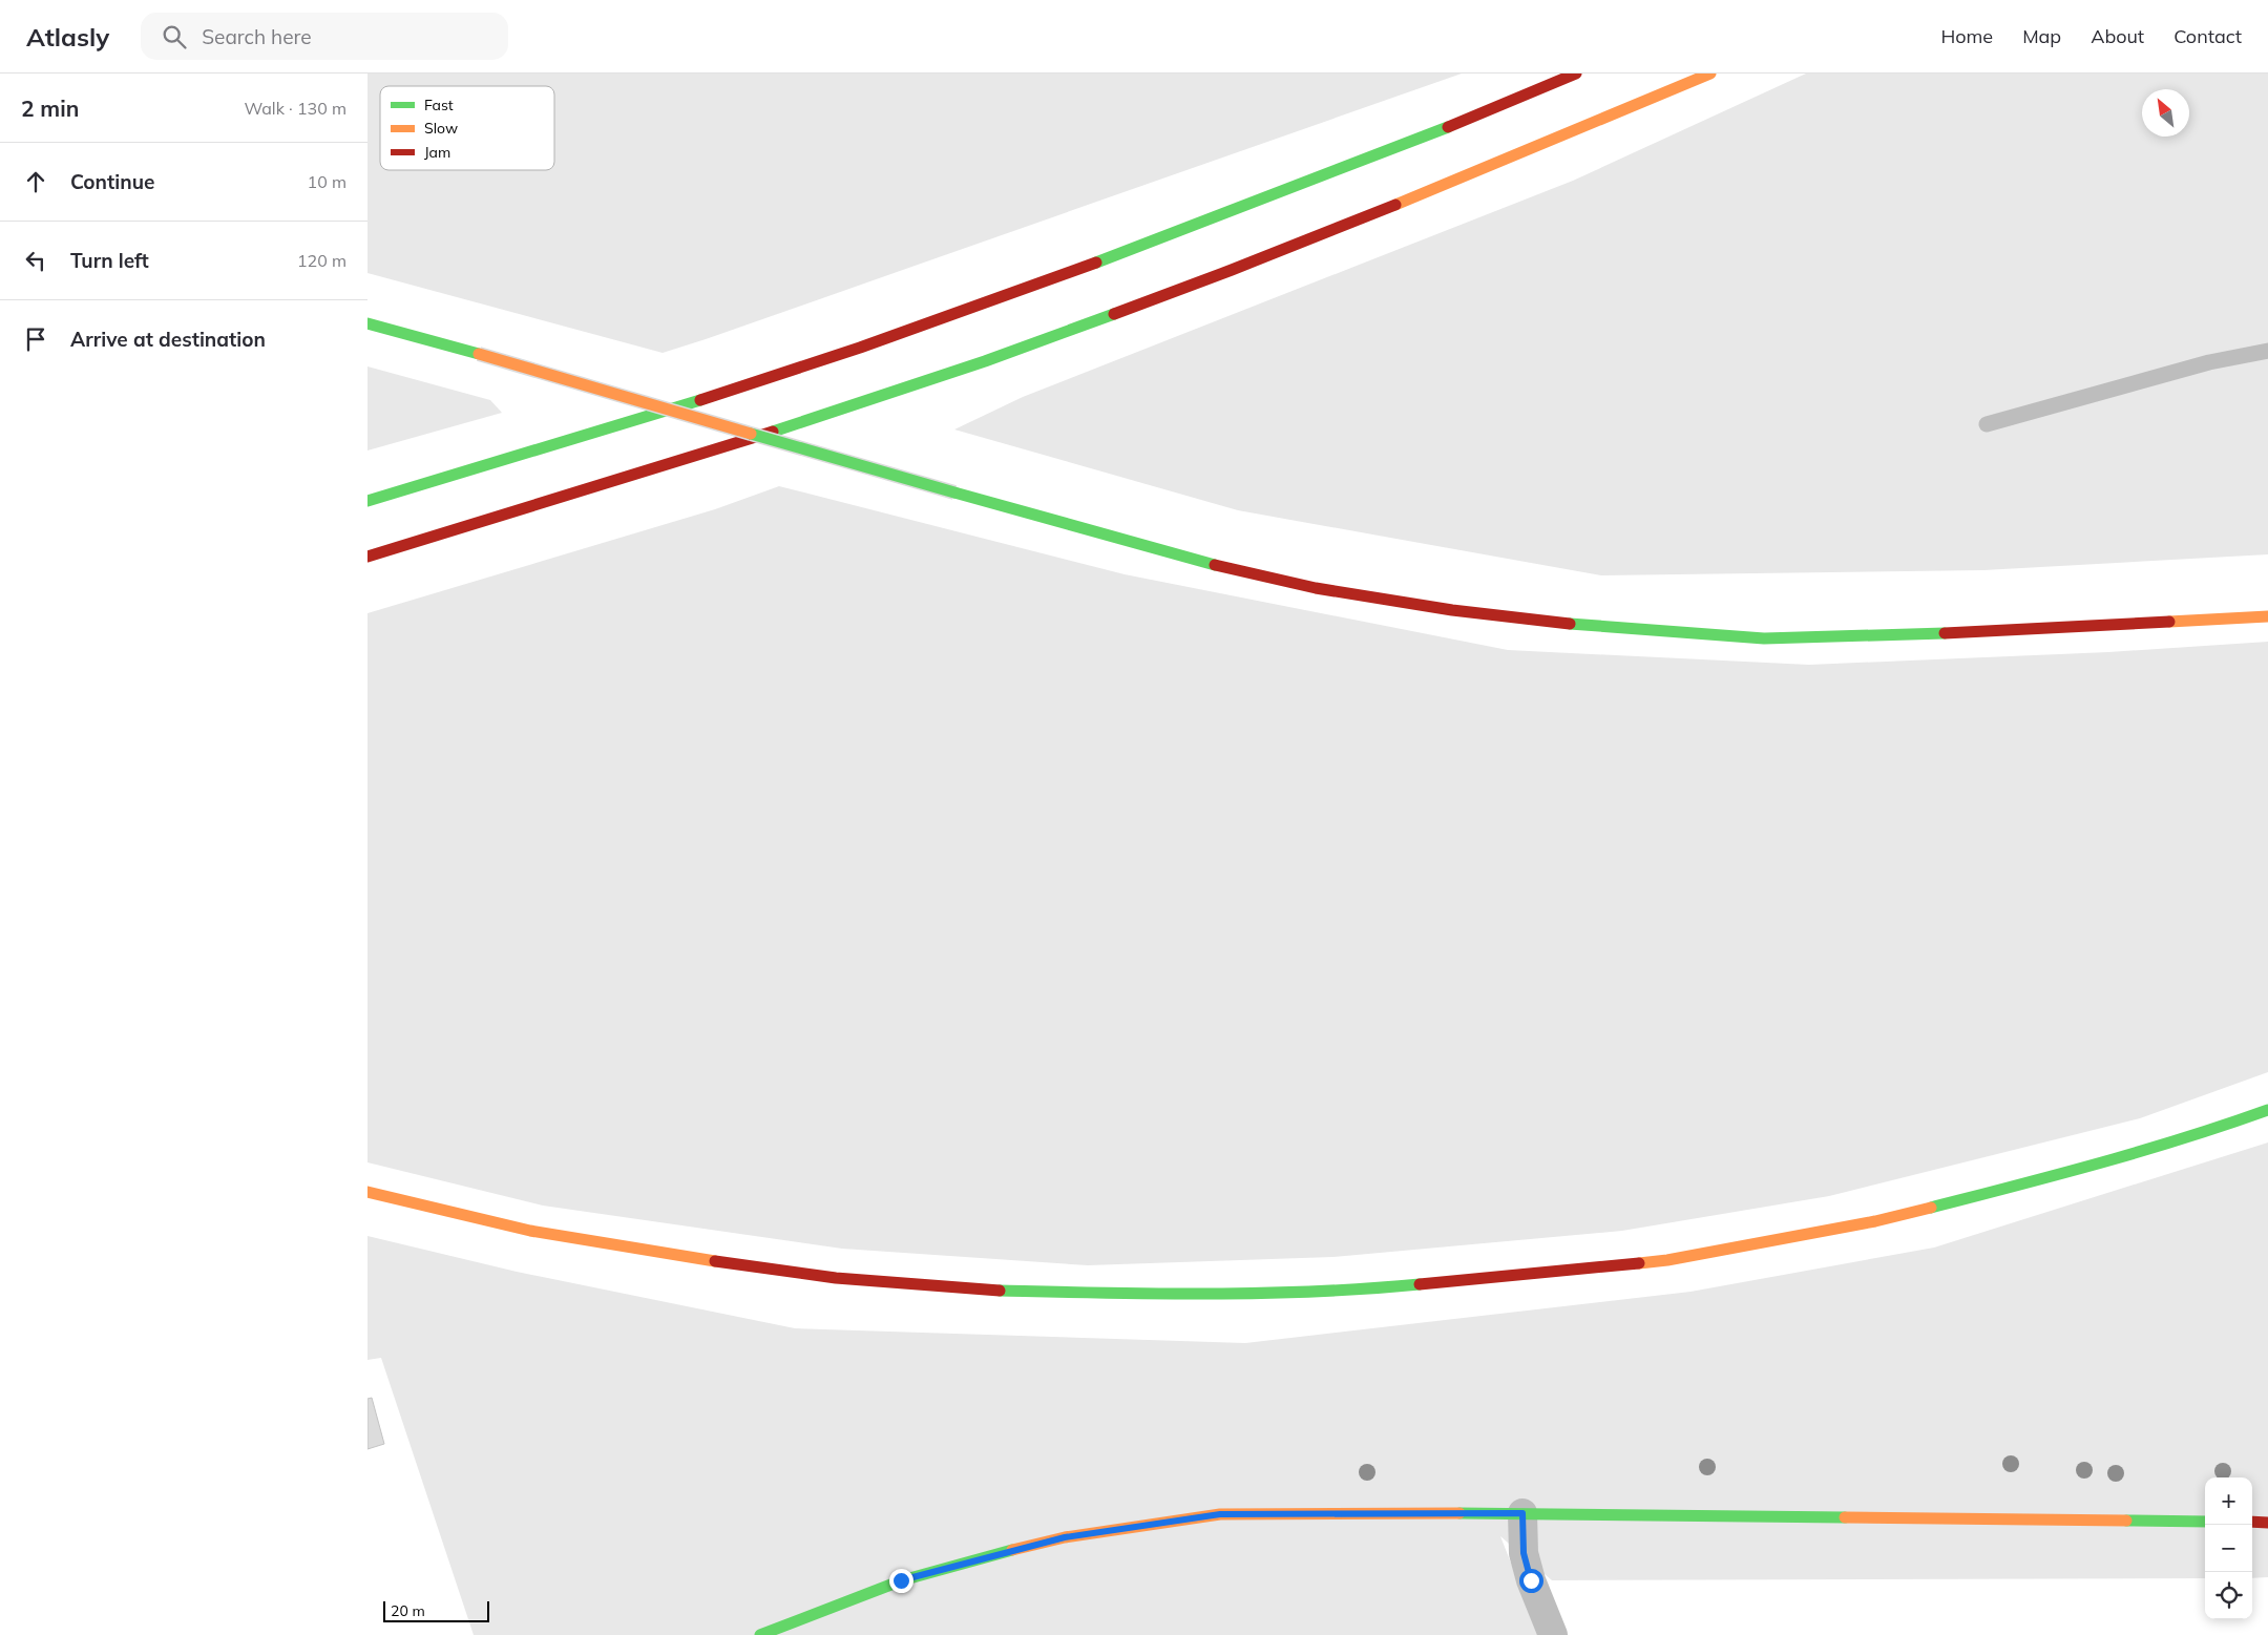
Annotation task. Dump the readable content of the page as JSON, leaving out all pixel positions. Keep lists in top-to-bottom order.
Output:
{
  "legend": ["Fast", "Slow", "Jam"],
  "scale_bar": "20 m",
  "north": "top left",
  "page": {
    "header": "Atlasly",
    "search": "Search here",
    "nav": [
      "Home",
      "Map",
      "About",
      "Contact"
    ],
    "heading": ["2 min", "Walk · 130 m"],
    "list": [
      ["Continue", "10 m"],
      ["Turn left", "120 m"],
      "Arrive at destination"
    ],
    "map_buttons": ["+", "−"],
    "scale": "20 m"
  }
}
